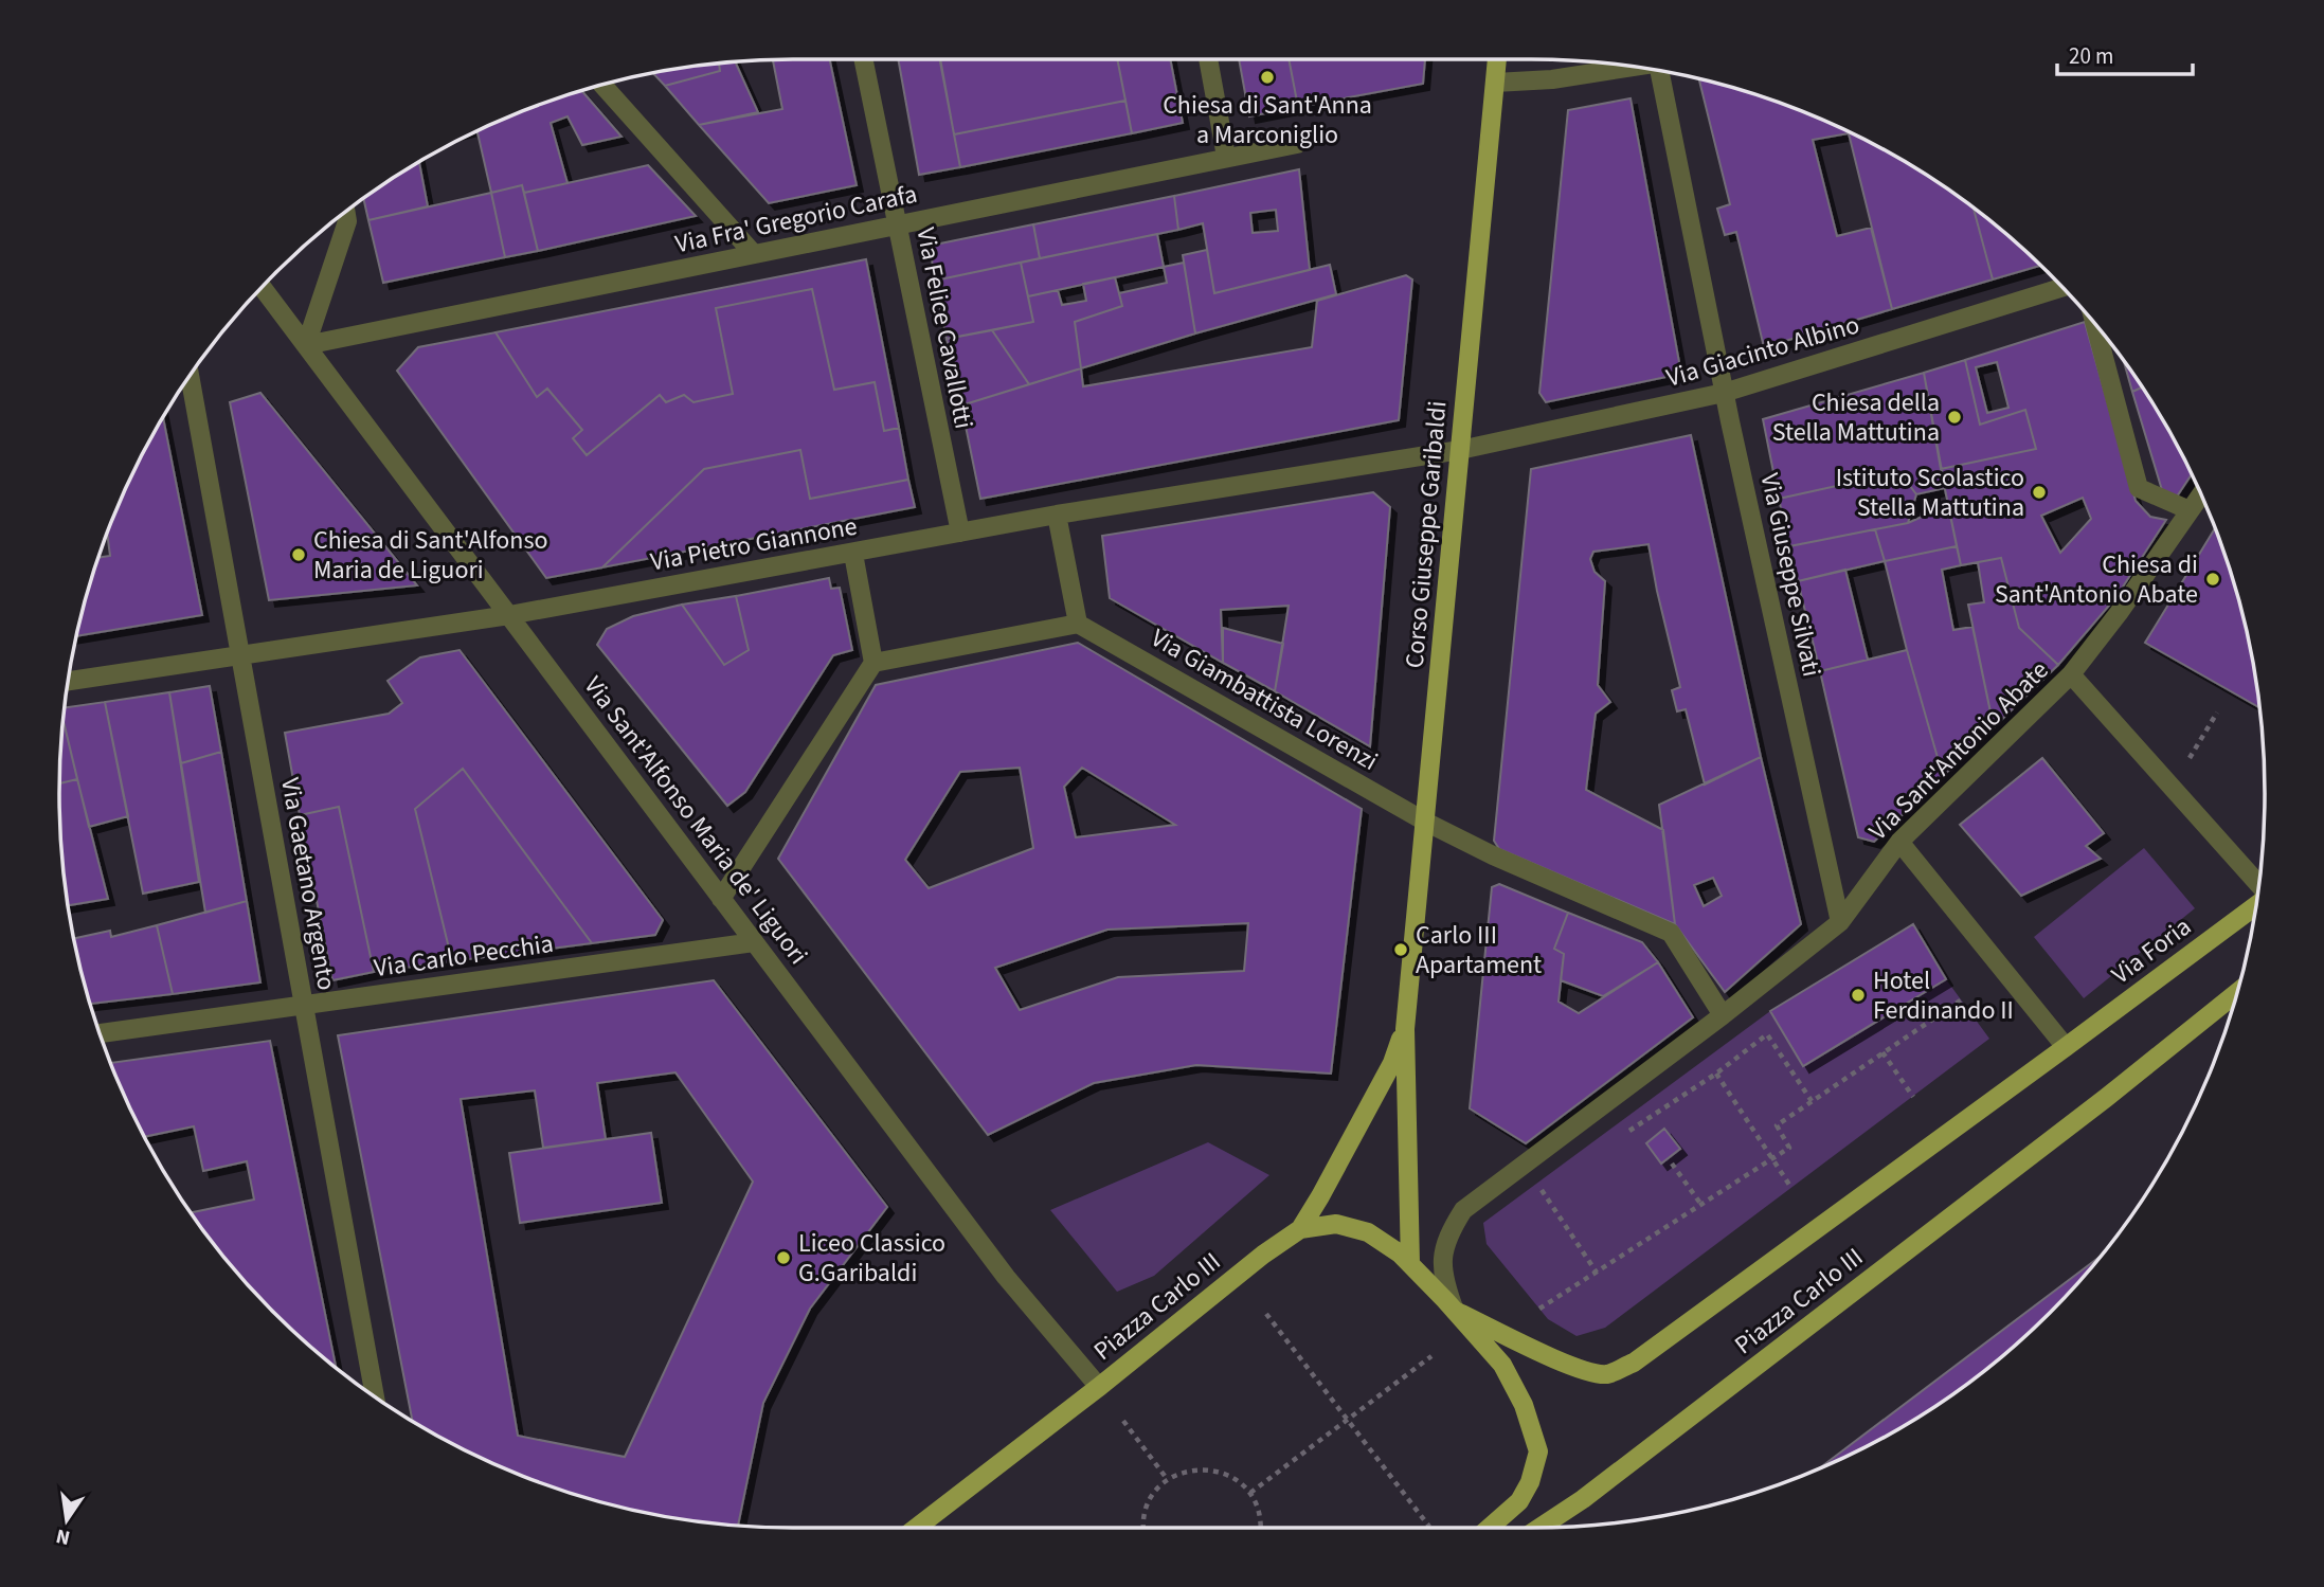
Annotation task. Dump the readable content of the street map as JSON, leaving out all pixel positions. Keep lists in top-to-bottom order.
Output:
{
  "streets": {
    "main road": ["Corso Giuseppe Garibaldi", "Via Foria", "Piazza Carlo III"],
    "street": [
      "Via Fra' Gregorio Carafa",
      "Via Felice Cavallotti",
      "Via Giacinto Albino",
      "Via Pietro Giannone",
      "Via Giuseppe Silvati",
      "Via Giambattista Lorenzi",
      "Via Sant'Antonio Abate",
      "Via Sant'Alfonso Maria de' Liguori",
      "Via Gaetano Argento",
      "Via Carlo Pecchia"
    ]
  },
  "crossings": [
    ["Via Fra' Gregorio Carafa", "Via Felice Cavallotti"],
    ["Via Fra' Gregorio Carafa", "Via Sant'Alfonso Maria de' Liguori"],
    ["Via Felice Cavallotti", "Via Pietro Giannone"],
    ["Via Giacinto Albino", "Corso Giuseppe Garibaldi"],
    ["Via Giacinto Albino", "Via Pietro Giannone"],
    ["Via Giacinto Albino", "Via Giuseppe Silvati"],
    ["Corso Giuseppe Garibaldi", "Via Pietro Giannone"],
    ["Corso Giuseppe Garibaldi", "Via Giambattista Lorenzi"],
    ["Corso Giuseppe Garibaldi", "Piazza Carlo III"],
    ["Via Pietro Giannone", "Via Sant'Alfonso Maria de' Liguori"],
    ["Via Pietro Giannone", "Via Gaetano Argento"],
    ["Via Giuseppe Silvati", "Via Sant'Antonio Abate"],
    ["Via Giambattista Lorenzi", "Via Sant'Antonio Abate"],
    ["Via Sant'Antonio Abate", "Piazza Carlo III"],
    ["Via Sant'Alfonso Maria de' Liguori", "Via Carlo Pecchia"],
    ["Via Sant'Alfonso Maria de' Liguori", "Piazza Carlo III"],
    ["Via Gaetano Argento", "Via Carlo Pecchia"],
    ["Via Foria", "Piazza Carlo III"]
  ],
  "places": [
    "Chiesa di Sant'Anna a Marconiglio",
    "Chiesa della Stella Mattutina",
    "Istituto Scolastico Stella Mattutina",
    "Chiesa di Sant'Alfonso Maria de Liguori",
    "Chiesa di Sant'Antonio Abate",
    "Carlo III Apartament",
    "Hotel Ferdinando II",
    "Liceo Classico G.Garibaldi"
  ],
  "scale_bar": "20 m",
  "north": "bottom"
}
